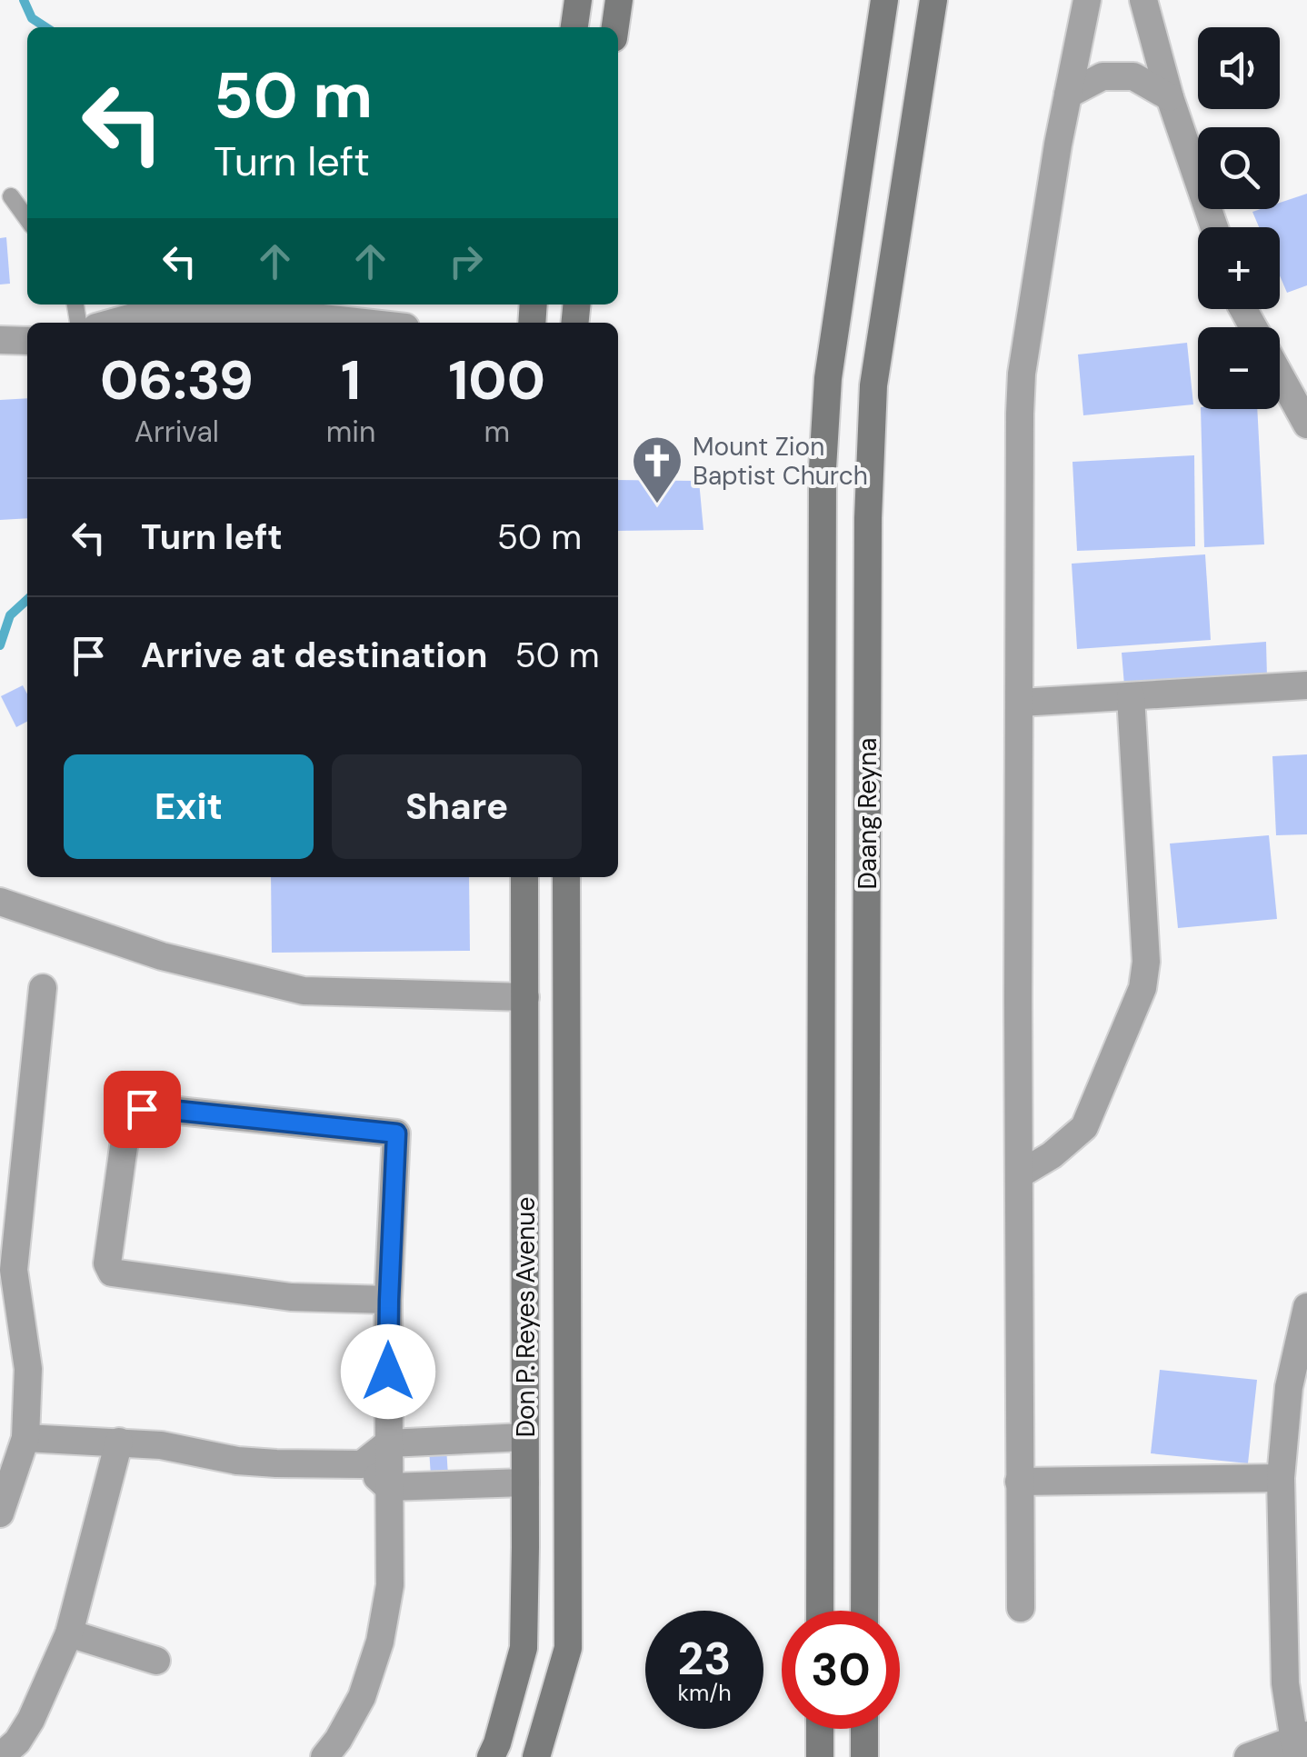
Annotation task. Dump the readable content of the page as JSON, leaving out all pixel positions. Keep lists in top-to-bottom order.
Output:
{
  "streets": {
    "main road": ["Daang Reyna", "Don P. Reyes Avenue"]
  },
  "places": {
    "church": ["Mount Zion Baptist Church"]
  },
  "page": {
    "map_buttons": ["+", "−"],
    "turn": ["50 m", "Turn left"],
    "eta": [
      "06:39",
      "Arrival",
      "1",
      "min",
      "100",
      "m"
    ],
    "list": [
      {
        "name": "Turn left",
        "value": "50 m"
      },
      {
        "name": "Arrive at destination",
        "value": "50 m"
      }
    ],
    "buttons": ["Exit", "Share"],
    "speed": "23 km/h",
    "limit": "30"
  }
}
